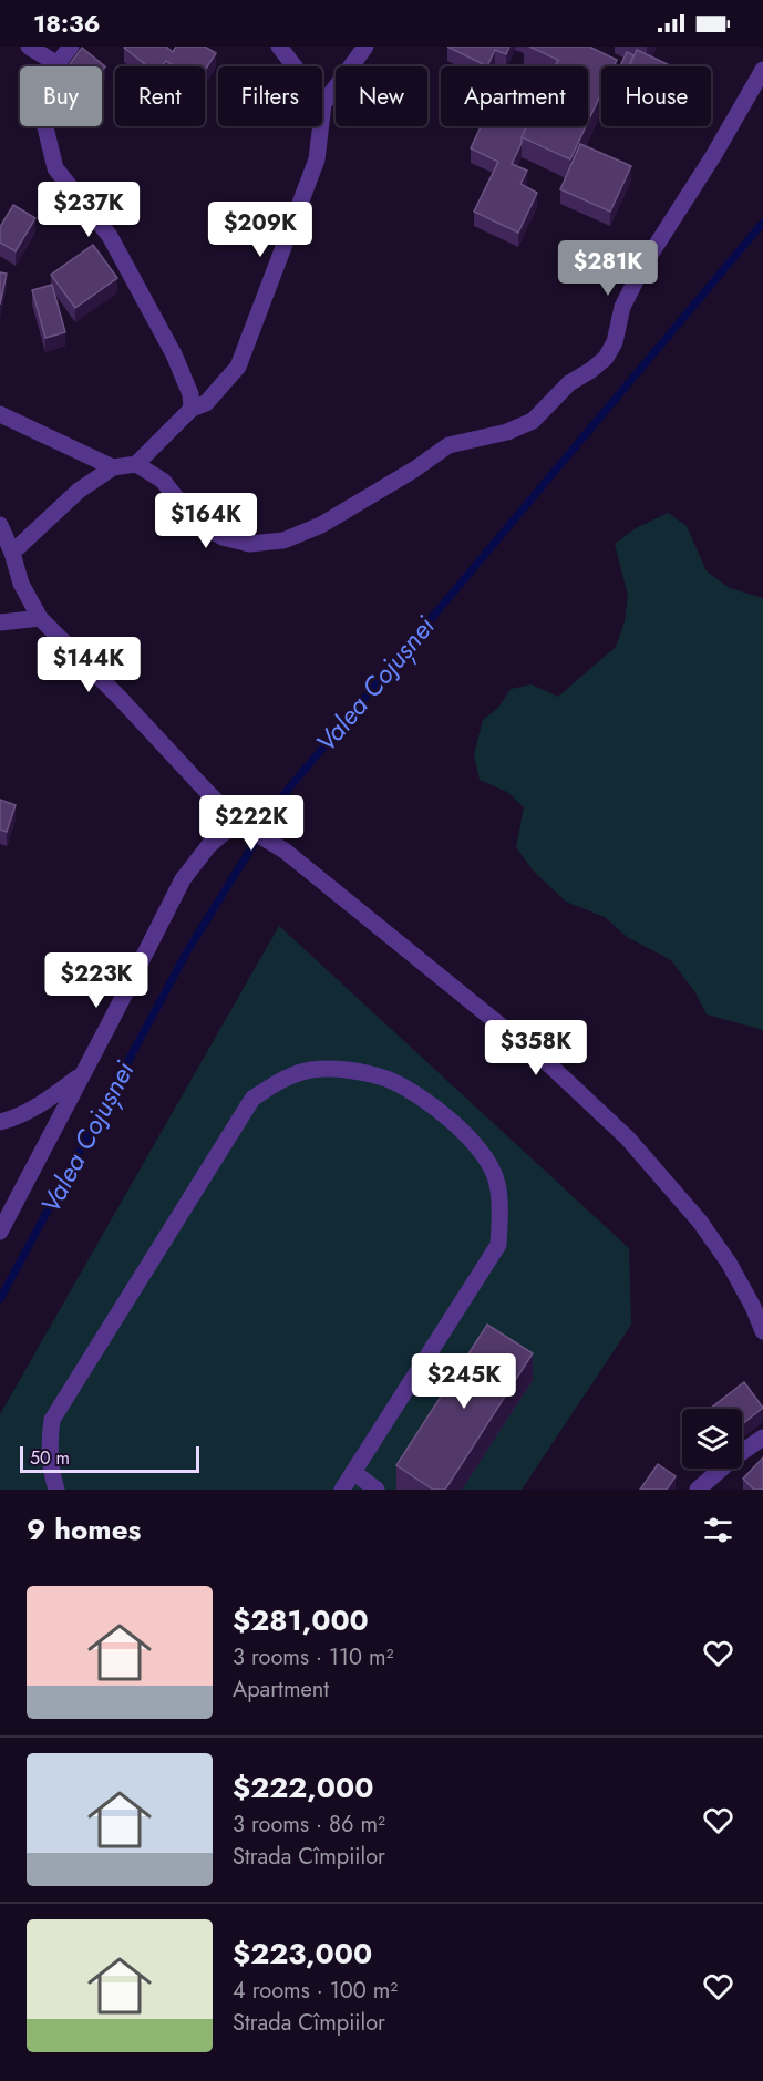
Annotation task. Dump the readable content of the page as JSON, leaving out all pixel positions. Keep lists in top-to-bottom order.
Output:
{
  "water": ["Valea Cojușnei"],
  "scale_bar": "50 m",
  "page": {
    "status": "18:36",
    "chip": [
      "Buy",
      "Rent",
      "Filters",
      "New",
      "Apartment",
      "House"
    ],
    "price": [
      "$237K",
      "$209K",
      "$281K",
      "$164K",
      "$144K",
      "$222K",
      "$223K",
      "$358K",
      "$245K"
    ],
    "scale": "50 m",
    "heading": "9 homes",
    "list": [
      {
        "name": "$281,000",
        "note": "3 rooms · 110 m² · Apartment"
      },
      {
        "name": "$222,000",
        "note": "3 rooms · 86 m² · Strada Cîmpiilor"
      },
      {
        "name": "$223,000",
        "note": "4 rooms · 100 m² · Strada Cîmpiilor"
      }
    ]
  }
}
